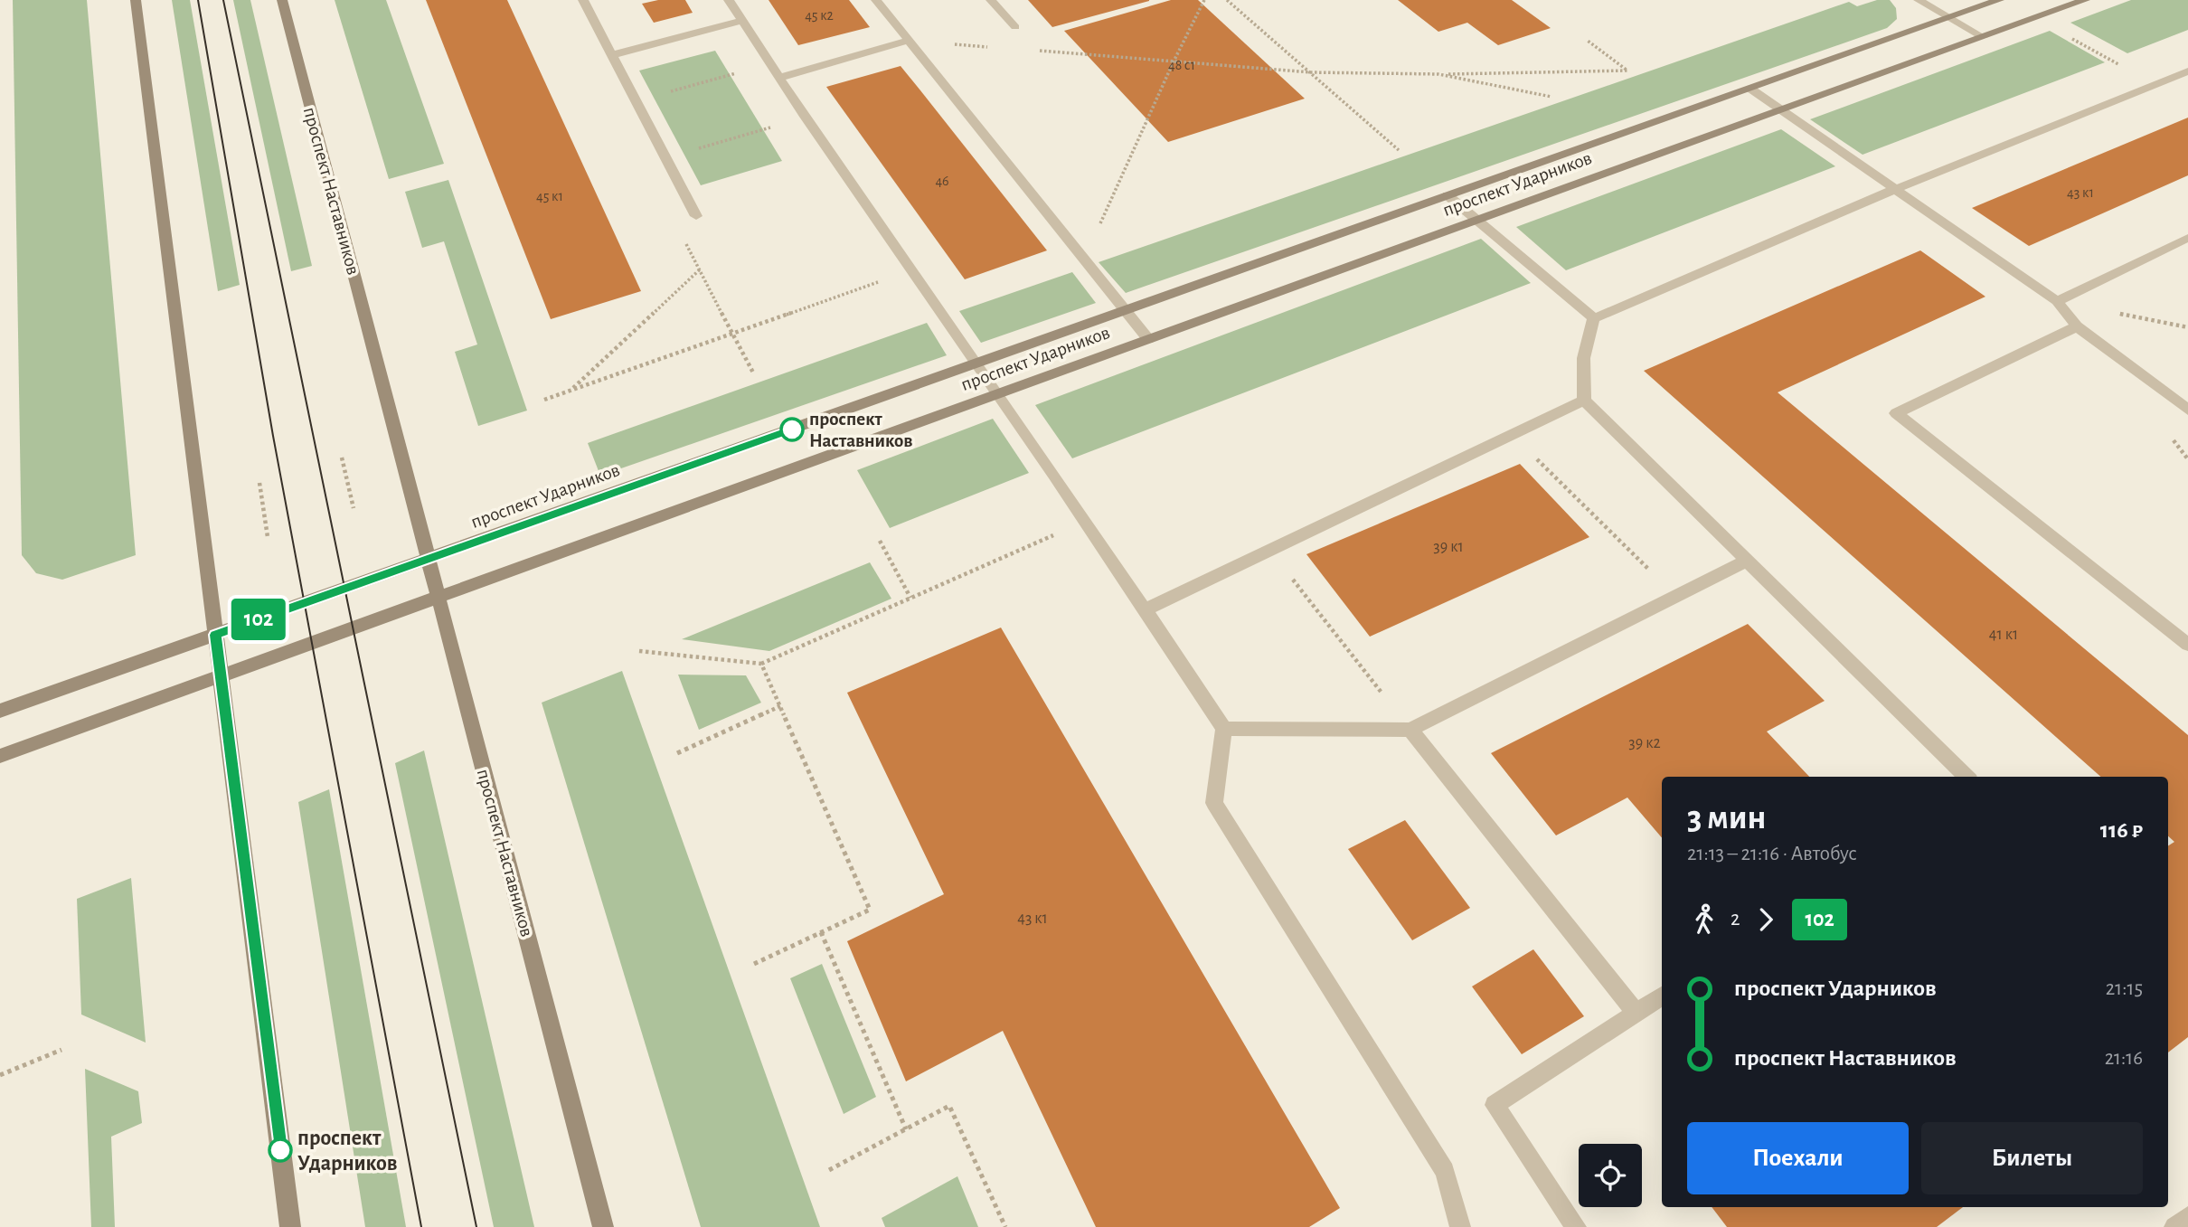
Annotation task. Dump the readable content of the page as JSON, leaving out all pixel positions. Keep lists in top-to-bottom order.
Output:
{
  "streets": {
    "street": ["проспект Ударников", "проспект Наставников"]
  },
  "crossings": [
    ["проспект Ударников", "проспект Наставников"]
  ],
  "places": ["проспект Наставников", "проспект Ударников"],
  "lines": ["bus line 102"],
  "house_numbers": [
    "45 к2",
    "48 с1",
    "46",
    "43 к1",
    "45 к1",
    "39 к1",
    "41 к1",
    "39 к2",
    "43 к1"
  ],
  "page": {
    "on_map": "102",
    "heading": ["3 мин", "21:13 – 21:16 · Автобус", "116 ₽"],
    "legs": ["2", "102"],
    "list": [
      {
        "name": "проспект Ударников",
        "value": "21:15"
      },
      {
        "name": "проспект Наставников",
        "value": "21:16"
      }
    ],
    "buttons": ["Поехали", "Билеты"]
  }
}
